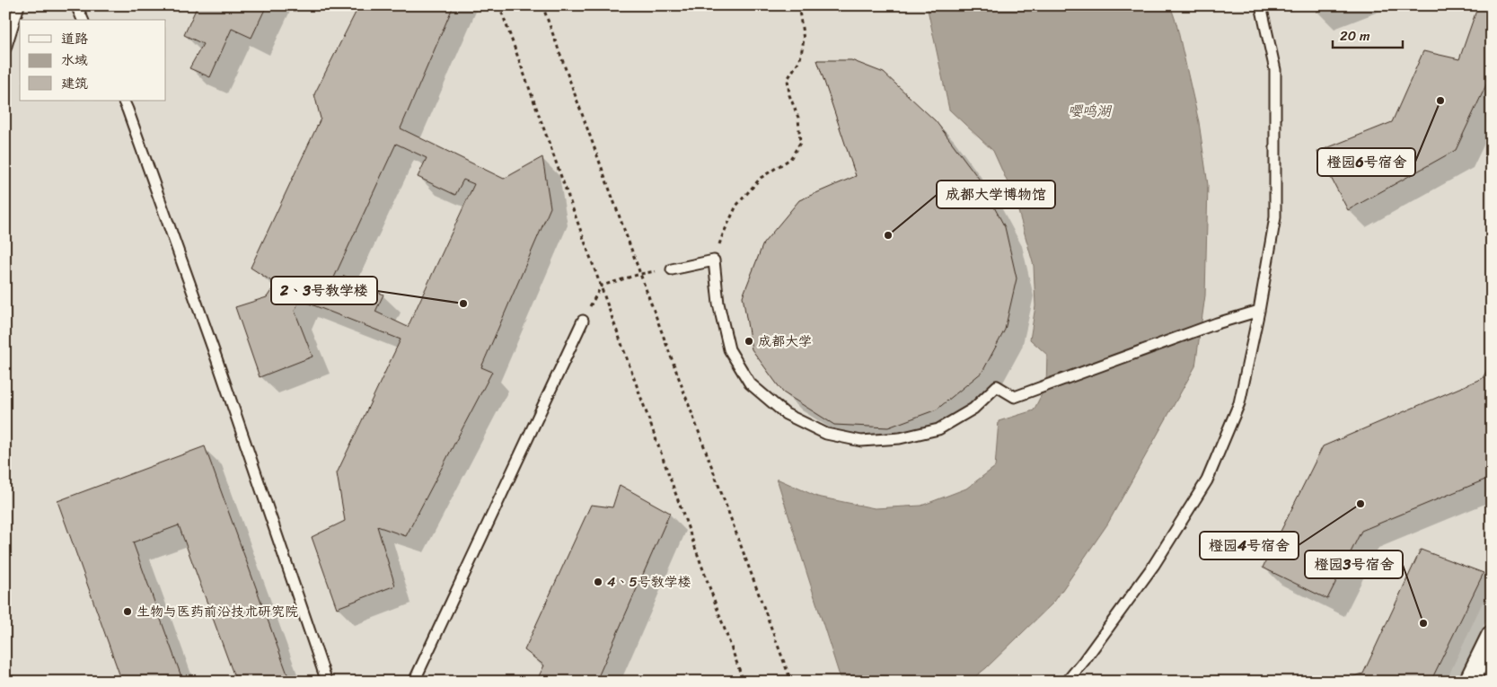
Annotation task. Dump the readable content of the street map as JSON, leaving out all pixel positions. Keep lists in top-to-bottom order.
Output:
{
  "water": ["嘤鸣湖"],
  "places": [
    "橙园6号宿舍",
    "成都大学博物馆",
    "2、3号教学楼",
    "成都大学",
    "橙园4号宿舍",
    "4、5号教学楼",
    "生物与医药前沿技术研究院",
    "橙园3号宿舍"
  ],
  "legend": ["道路", "水域", "建筑"],
  "scale_bar": "20 m"
}
